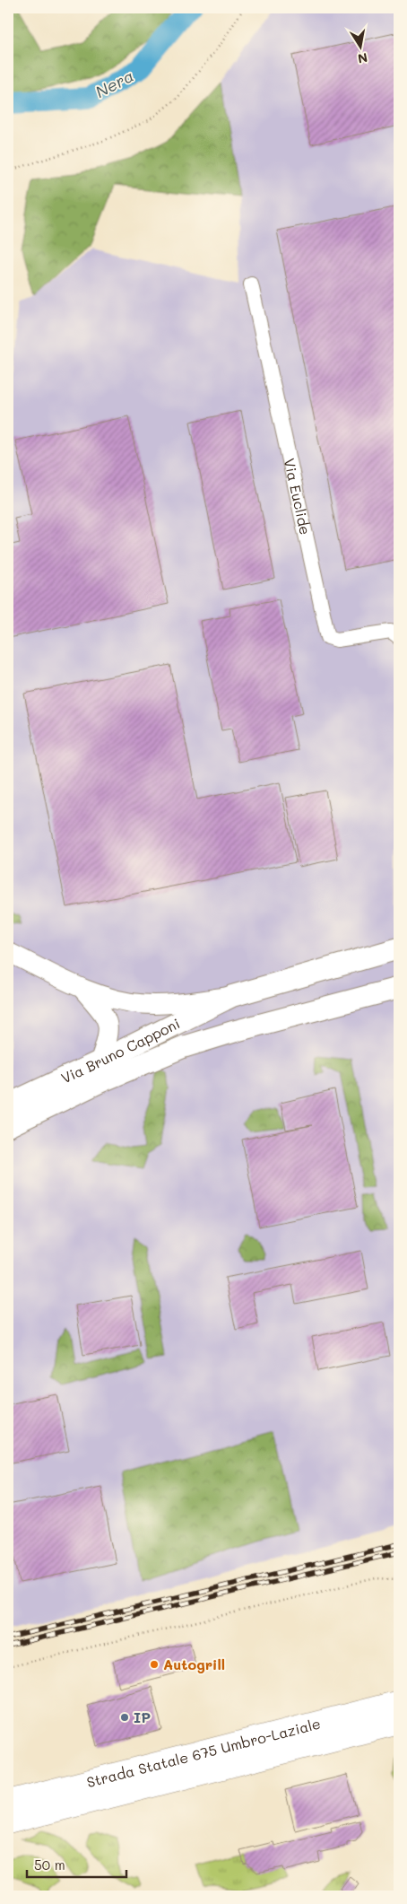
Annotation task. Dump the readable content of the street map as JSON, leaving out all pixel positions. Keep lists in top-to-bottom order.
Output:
{
  "streets": {
    "highway": ["Strada Statale 675 Umbro-Laziale"],
    "main road": ["Via Bruno Capponi"],
    "street": ["Via Euclide"]
  },
  "water": ["Nera"],
  "places": ["Autogrill", "IP"],
  "scale_bar": "50 m",
  "north": "bottom"
}
